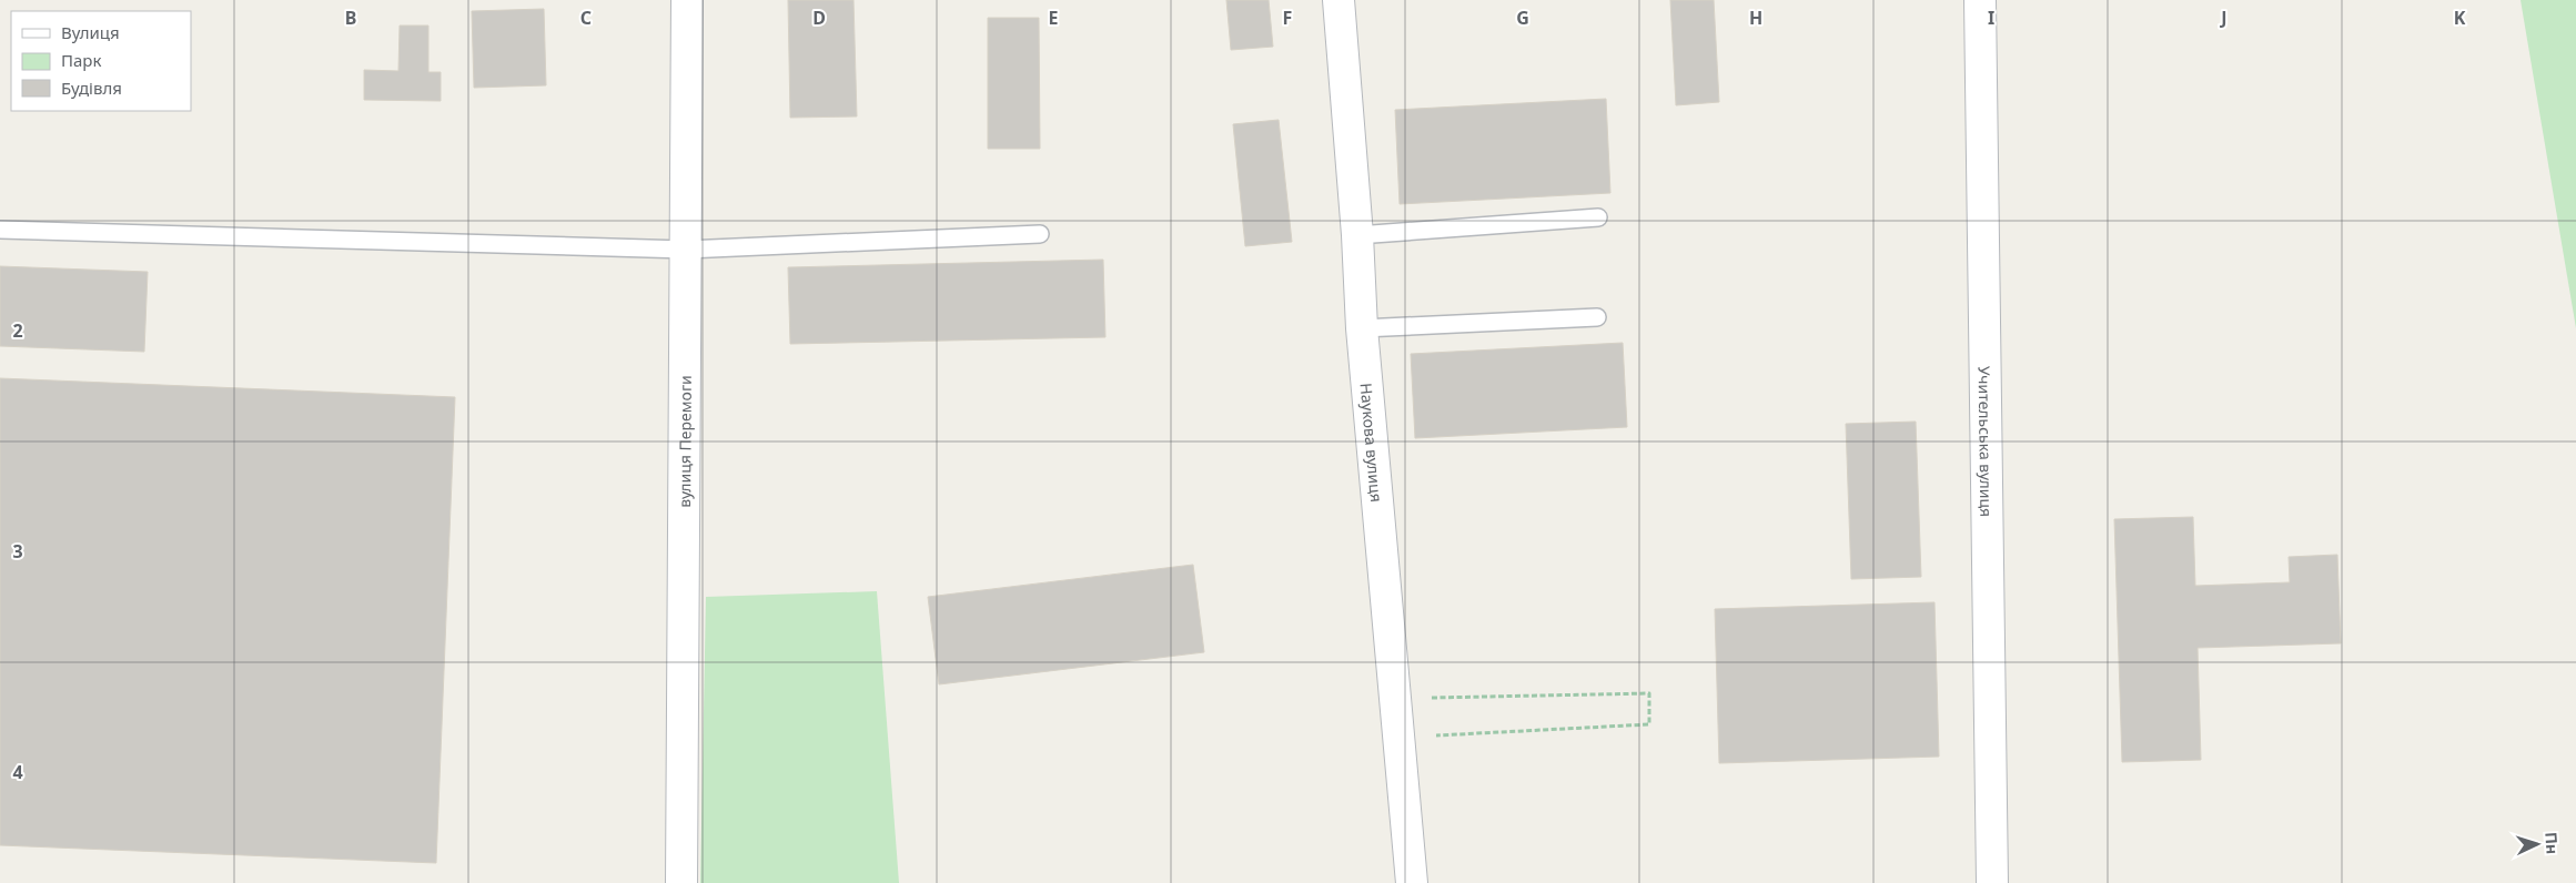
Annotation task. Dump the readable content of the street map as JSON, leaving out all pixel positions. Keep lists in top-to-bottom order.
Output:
{
  "streets": {
    "street": ["вулиця Перемоги", "Наукова вулиця", "Учительська вулиця"]
  },
  "legend": ["Вулиця", "Парк", "Будівля"],
  "north": "right",
  "grid": {
    "columns": [
      "B",
      "C",
      "D",
      "E",
      "F",
      "G",
      "H",
      "I",
      "J",
      "K"
    ],
    "rows": ["2", "3", "4"]
  }
}
